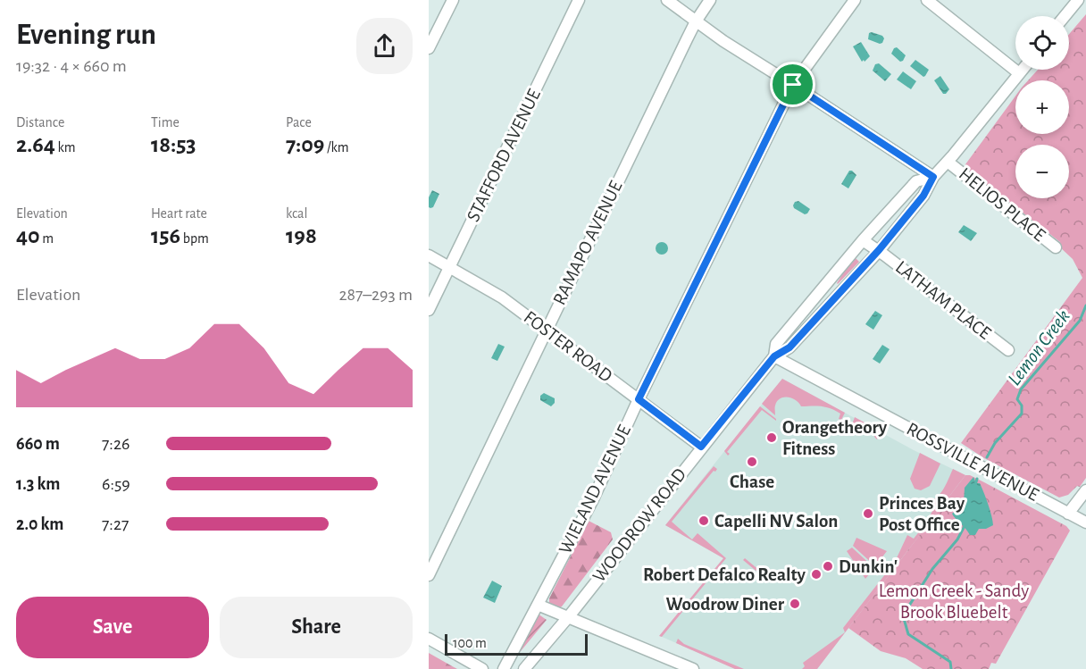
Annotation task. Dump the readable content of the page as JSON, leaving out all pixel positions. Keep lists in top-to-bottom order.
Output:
{
  "streets": {
    "street": [
      "STAFFORD AVENUE",
      "HELIOS PLACE",
      "RAMAPO AVENUE",
      "LATHAM PLACE",
      "FOSTER ROAD",
      "ROSSVILLE AVENUE",
      "WIELAND AVENUE",
      "WOODROW ROAD"
    ]
  },
  "crossings": [
    ["STAFFORD AVENUE", "FOSTER ROAD"],
    ["HELIOS PLACE", "WOODROW ROAD"],
    ["RAMAPO AVENUE", "FOSTER ROAD"],
    ["LATHAM PLACE", "WOODROW ROAD"],
    ["FOSTER ROAD", "WIELAND AVENUE"],
    ["FOSTER ROAD", "WOODROW ROAD"],
    ["ROSSVILLE AVENUE", "WOODROW ROAD"]
  ],
  "water": ["Lemon Creek"],
  "parks": ["Lemon Creek - Sandy Brook Bluebelt"],
  "places": [
    "Orangetheory Fitness",
    "Chase",
    "Princes Bay Post Office",
    "Capelli NV Salon",
    "Dunkin'",
    "Robert Defalco Realty",
    "Woodrow Diner"
  ],
  "scale_bar": "100 m",
  "page": {
    "heading": ["Evening run", "19:32 · 4 × 660 m"],
    "map_buttons": ["+", "−"],
    "stats": [
      ["Distance", "2.64 km"],
      ["Time", "18:53"],
      ["Pace", "7:09 /km"],
      ["Elevation", "40 m"],
      ["Heart rate", "156 bpm"],
      ["kcal", "198"]
    ],
    "chart": ["Elevation", "287–293 m"],
    "list": [
      {
        "name": "660 m",
        "note": "7:26"
      },
      {
        "name": "1.3 km",
        "note": "6:59"
      },
      {
        "name": "2.0 km",
        "note": "7:27"
      }
    ],
    "buttons": ["Save", "Share"],
    "scale": "100 m"
  }
}
